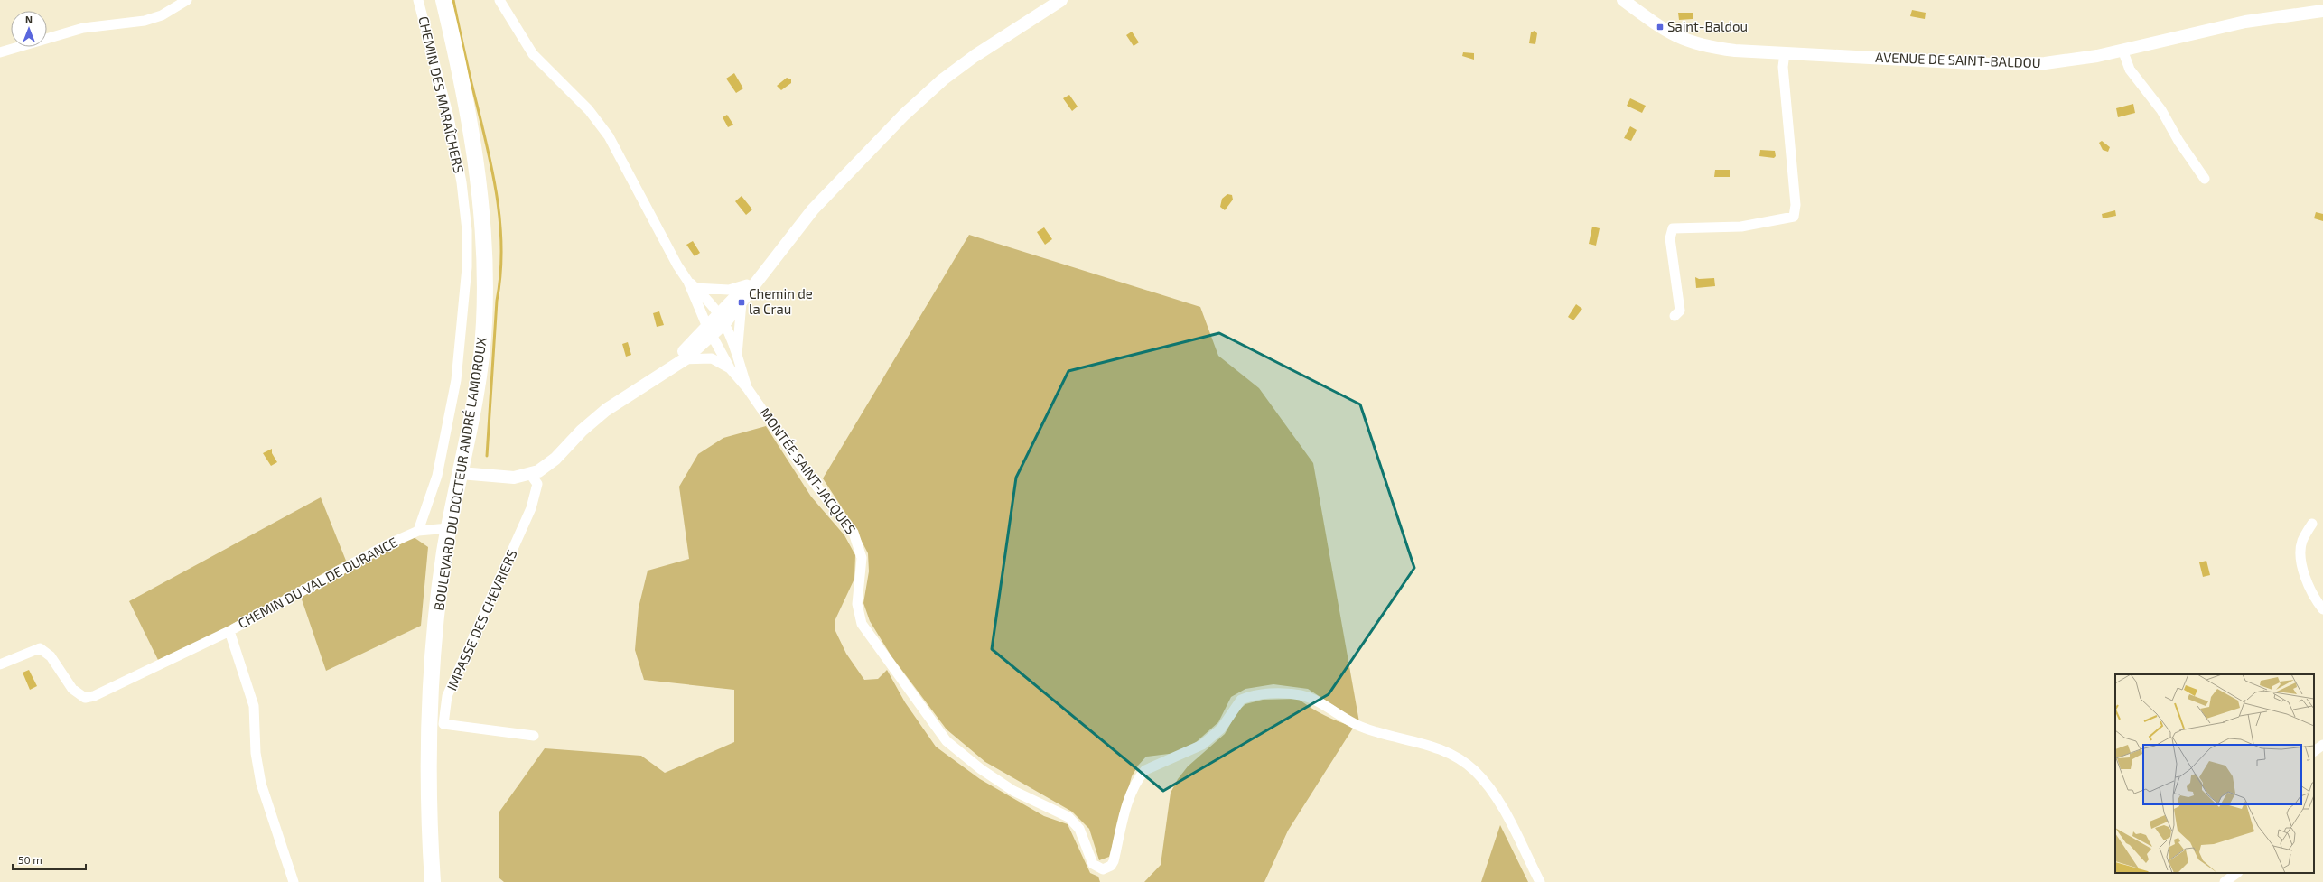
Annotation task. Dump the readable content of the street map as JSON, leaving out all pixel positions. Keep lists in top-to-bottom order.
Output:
{
  "streets": {
    "main road": ["BOULEVARD DU DOCTEUR ANDRÉ LAMOROUX"],
    "street": [
      "AVENUE DE SAINT-BALDOU",
      "CHEMIN DES MARAÎCHERS",
      "MONTÉE SAINT-JACQUES",
      "CHEMIN DU VAL DE DURANCE",
      "IMPASSE DES CHEVRIERS"
    ]
  },
  "crossings": [
    ["CHEMIN DES MARAÎCHERS", "CHEMIN DU VAL DE DURANCE"],
    ["BOULEVARD DU DOCTEUR ANDRÉ LAMOROUX", "CHEMIN DU VAL DE DURANCE"]
  ],
  "places": {
    "transit": ["Saint-Baldou", "Chemin de la Crau"]
  },
  "scale_bar": "50 m",
  "north": "top"
}
